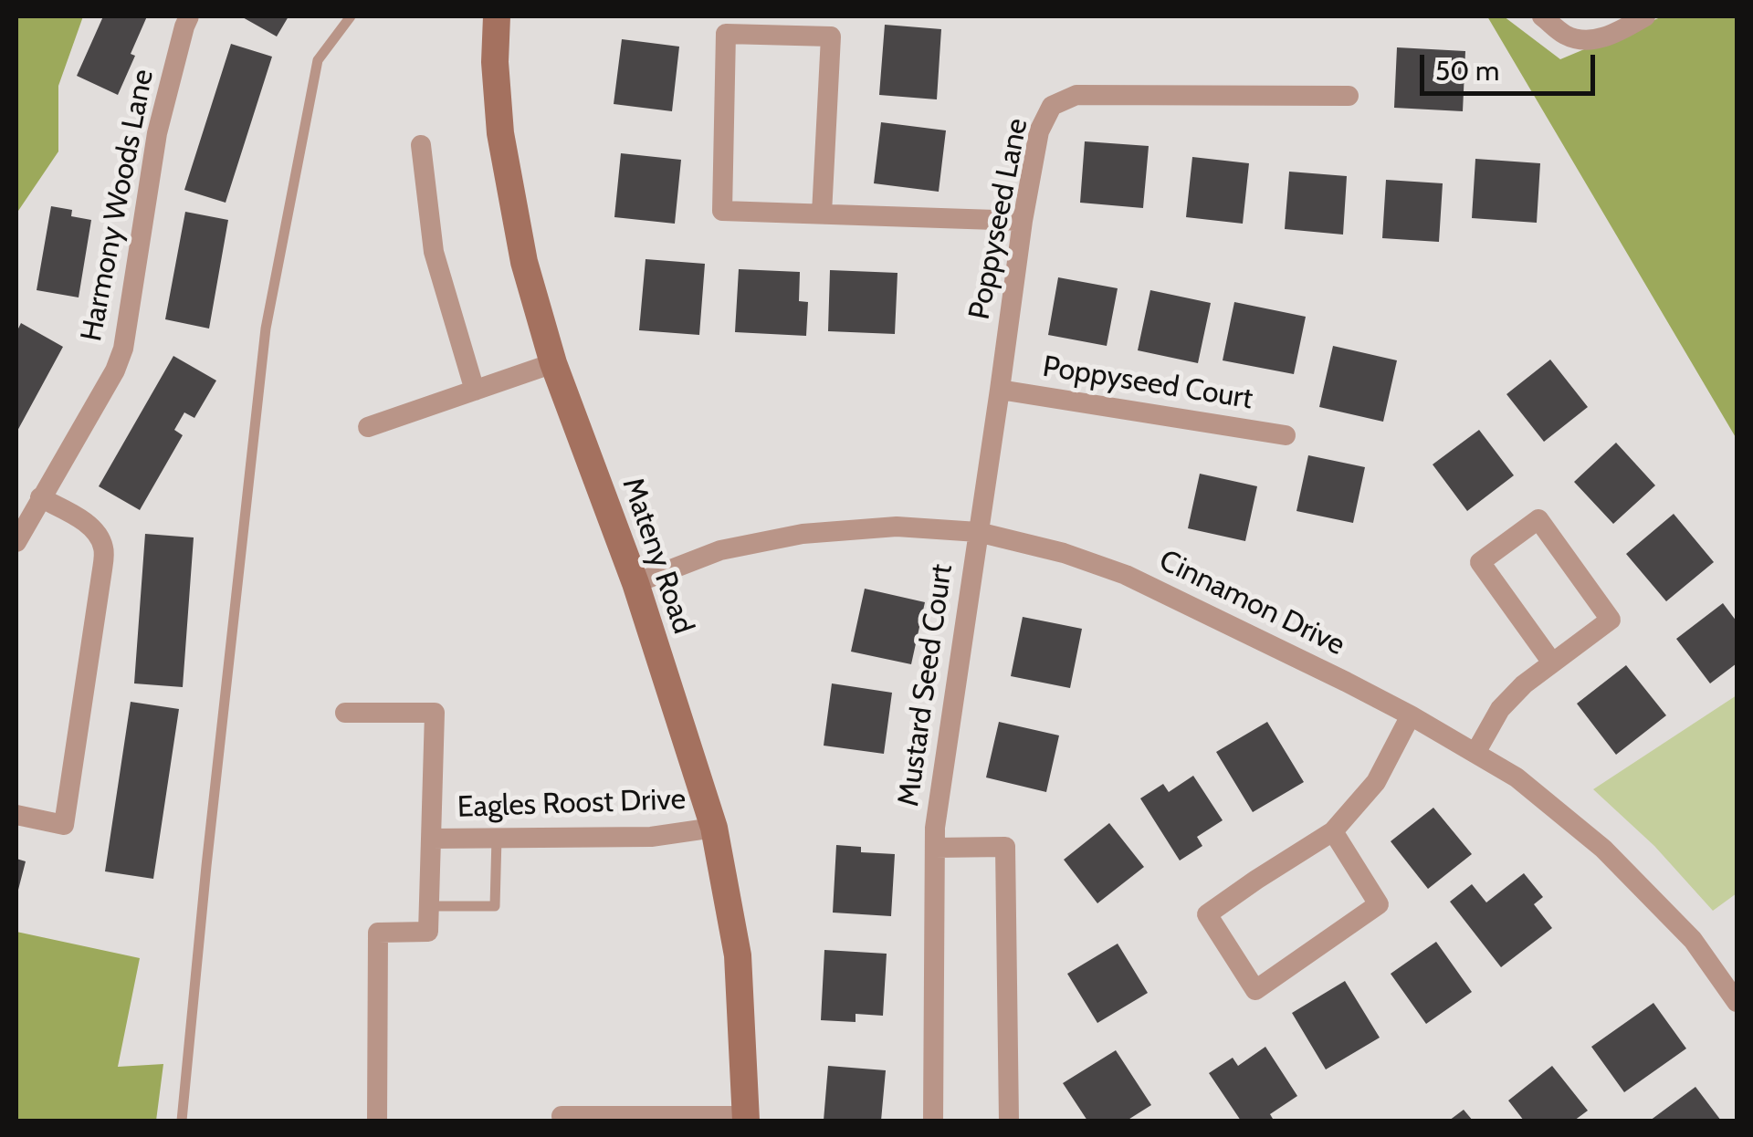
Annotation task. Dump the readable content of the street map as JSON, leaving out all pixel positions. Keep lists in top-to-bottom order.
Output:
{
  "streets": {
    "street": [
      "Harmony Woods Lane",
      "Poppyseed Lane",
      "Poppyseed Court",
      "Mateny Road",
      "Cinnamon Drive",
      "Mustard Seed Court",
      "Eagles Roost Drive"
    ]
  },
  "crossings": [
    ["Poppyseed Lane", "Poppyseed Court"],
    ["Poppyseed Lane", "Cinnamon Drive"],
    ["Poppyseed Lane", "Mustard Seed Court"],
    ["Mateny Road", "Cinnamon Drive"],
    ["Mateny Road", "Eagles Roost Drive"],
    ["Cinnamon Drive", "Mustard Seed Court"]
  ],
  "scale_bar": "50 m"
}
